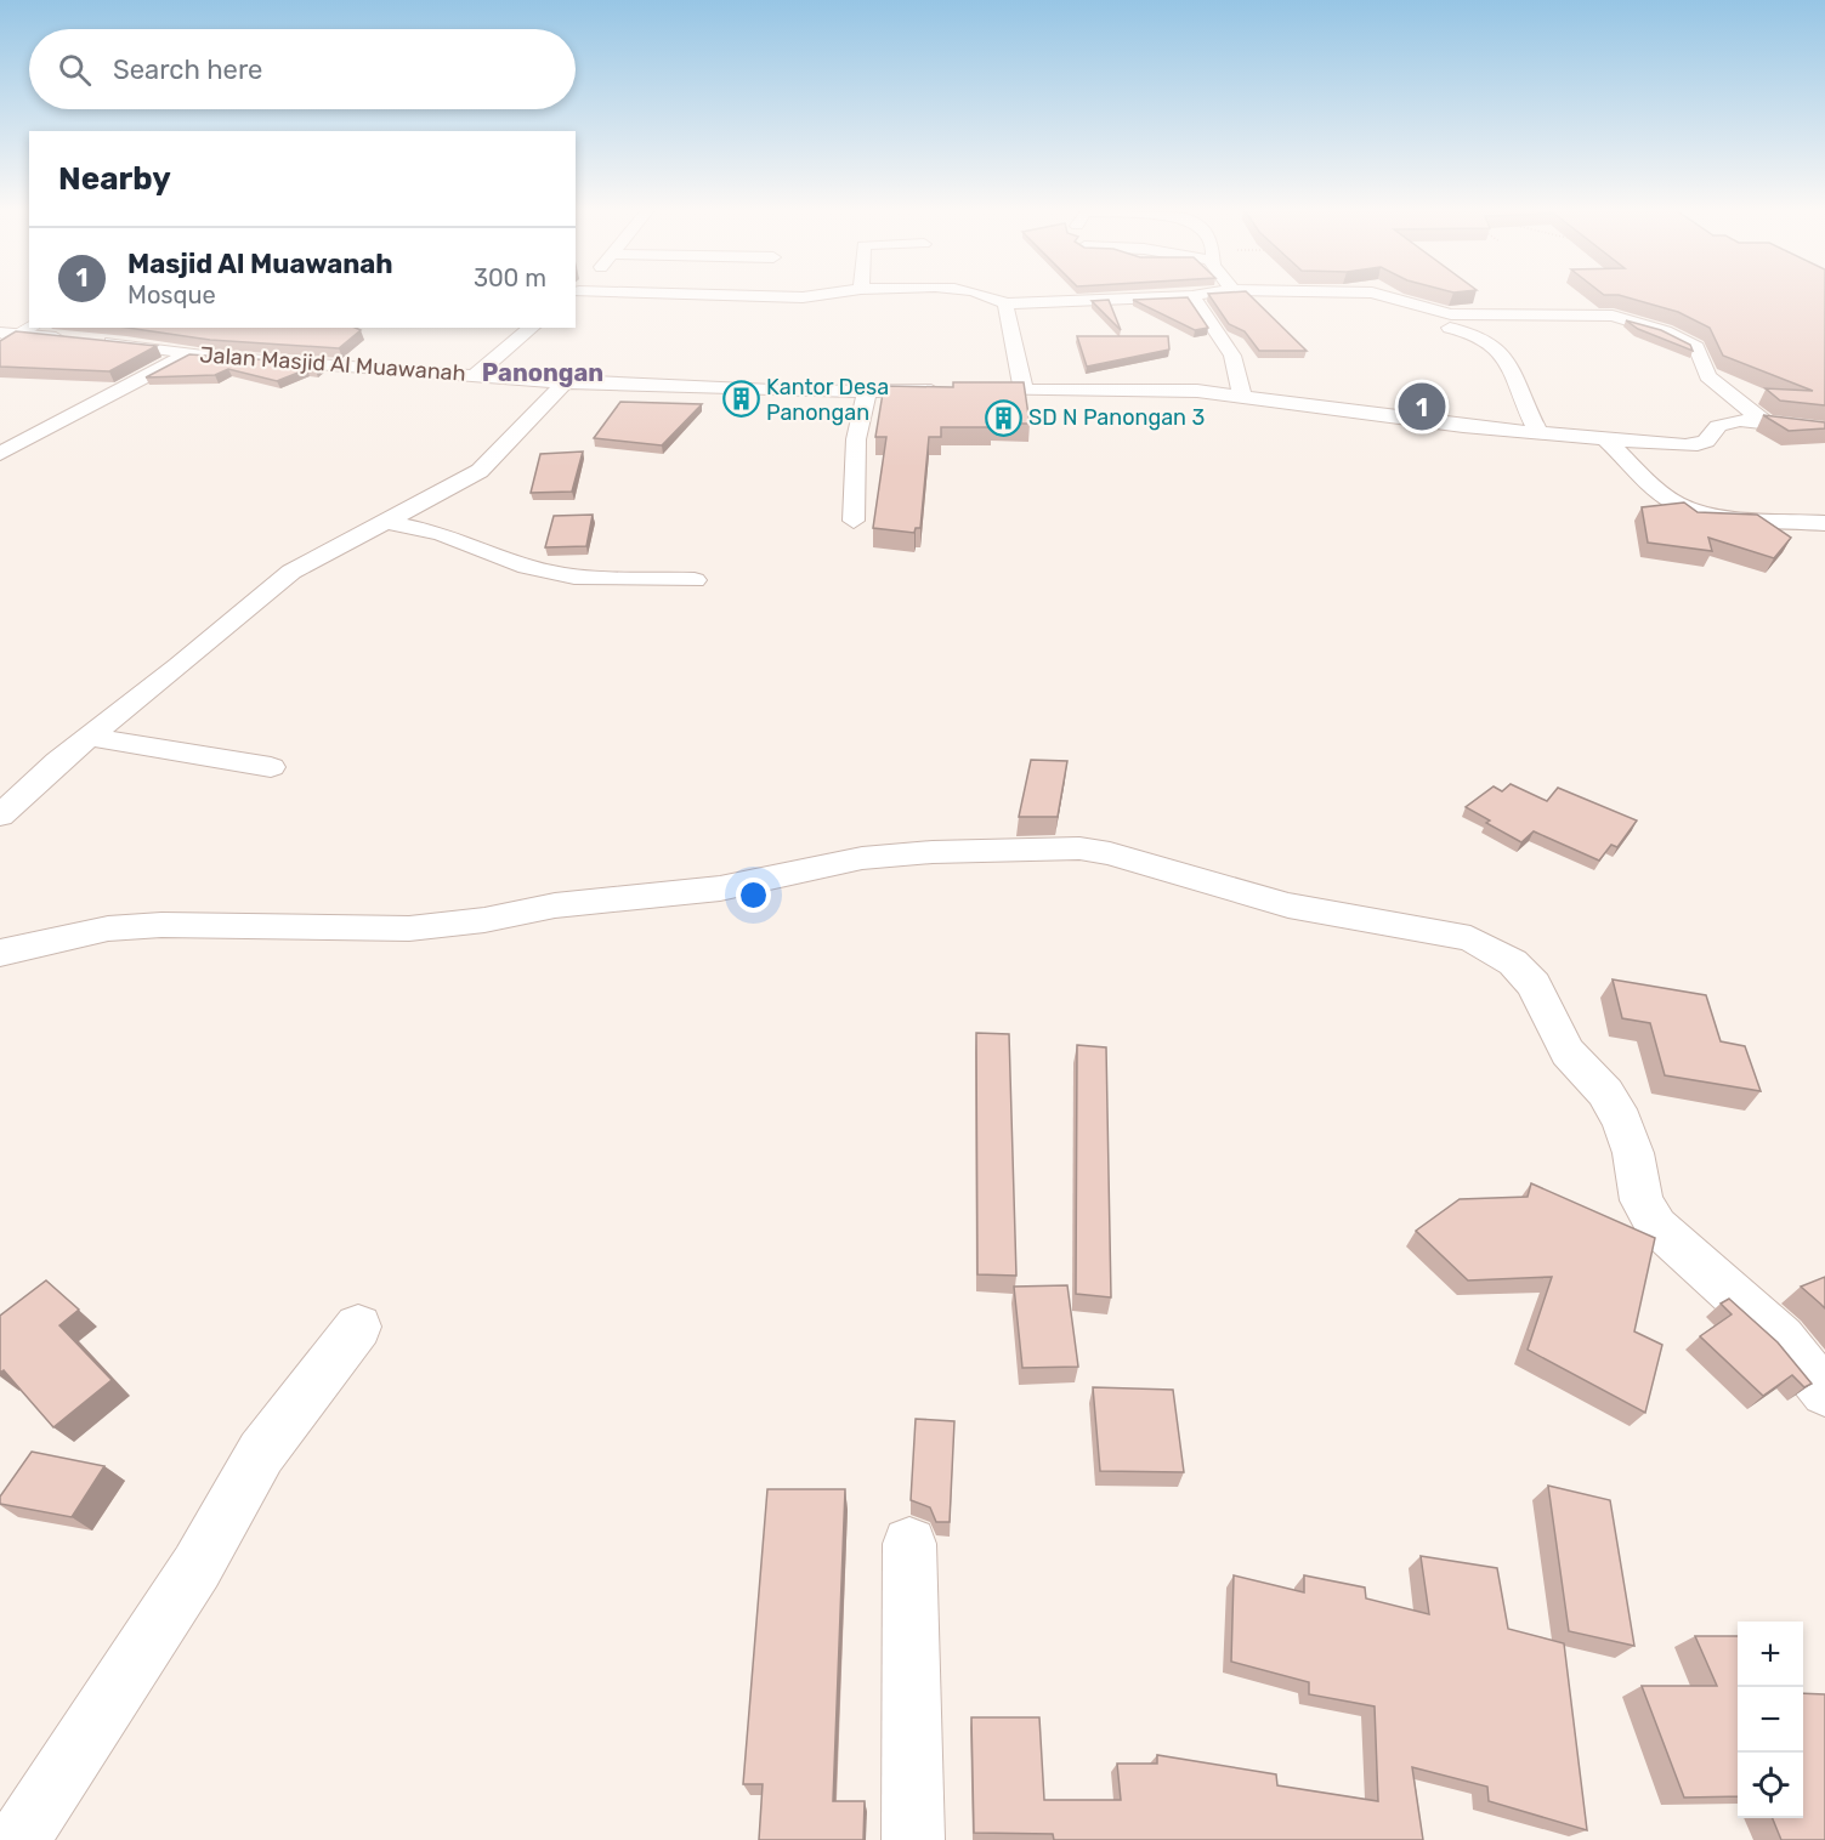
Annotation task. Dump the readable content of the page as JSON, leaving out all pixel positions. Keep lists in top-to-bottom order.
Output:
{
  "streets": {
    "street": ["Jalan Masjid Al Muawanah"]
  },
  "districts": ["Panongan"],
  "places": {
    "building": ["Kantor Desa Panongan", "SD N Panongan 3"]
  },
  "page": {
    "search": "Search here",
    "heading": "Nearby",
    "list": [
      {
        "mark": "1",
        "name": "Masjid Al Muawanah",
        "note": "Mosque",
        "value": "300 m"
      }
    ],
    "pins": "1",
    "map_buttons": ["+", "−"]
  }
}
